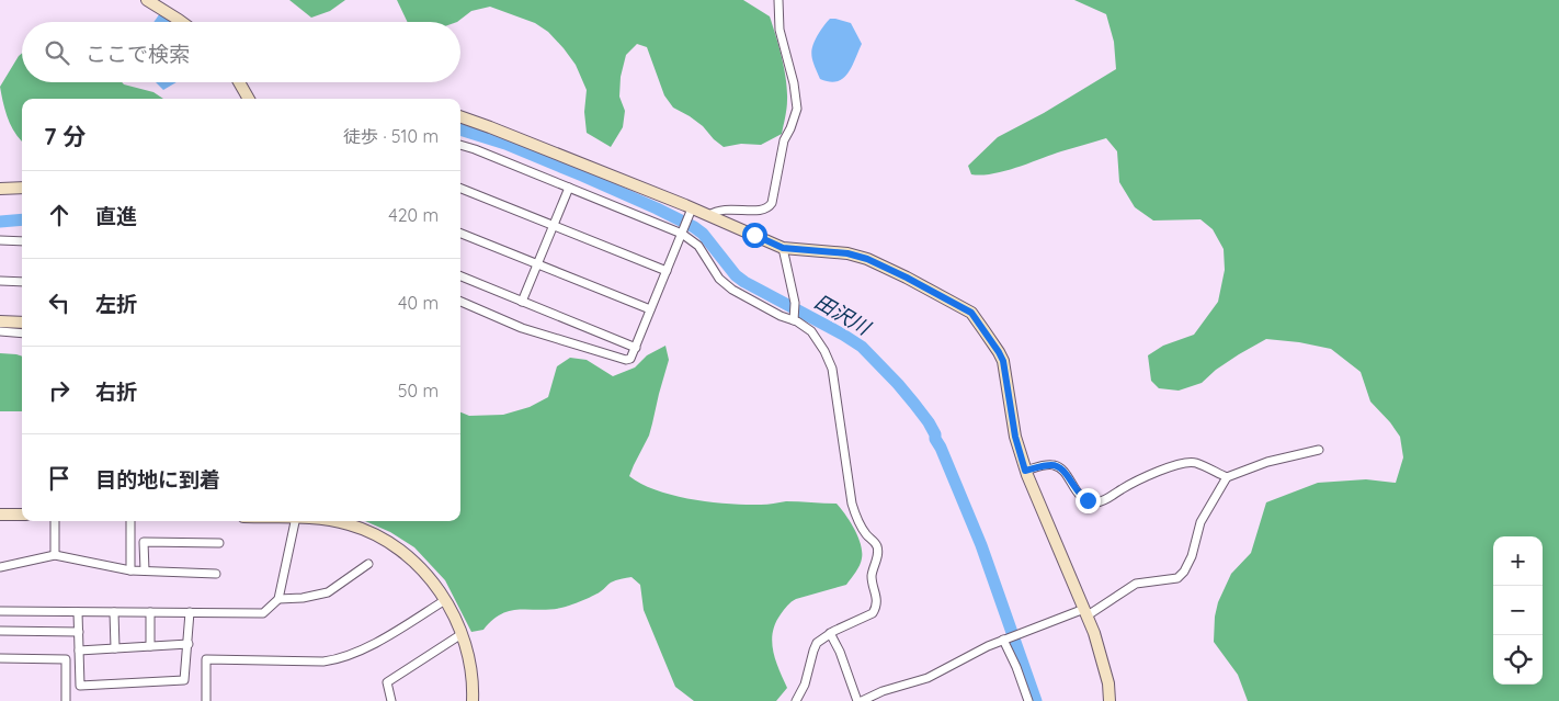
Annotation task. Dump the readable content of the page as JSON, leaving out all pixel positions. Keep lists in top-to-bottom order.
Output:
{
  "water": ["田沢川"],
  "page": {
    "search": "ここで検索",
    "heading": ["7 分", "徒歩 · 510 m"],
    "list": [
      ["直進", "420 m"],
      ["左折", "40 m"],
      ["右折", "50 m"],
      "目的地に到着"
    ],
    "map_buttons": ["+", "−"]
  }
}
